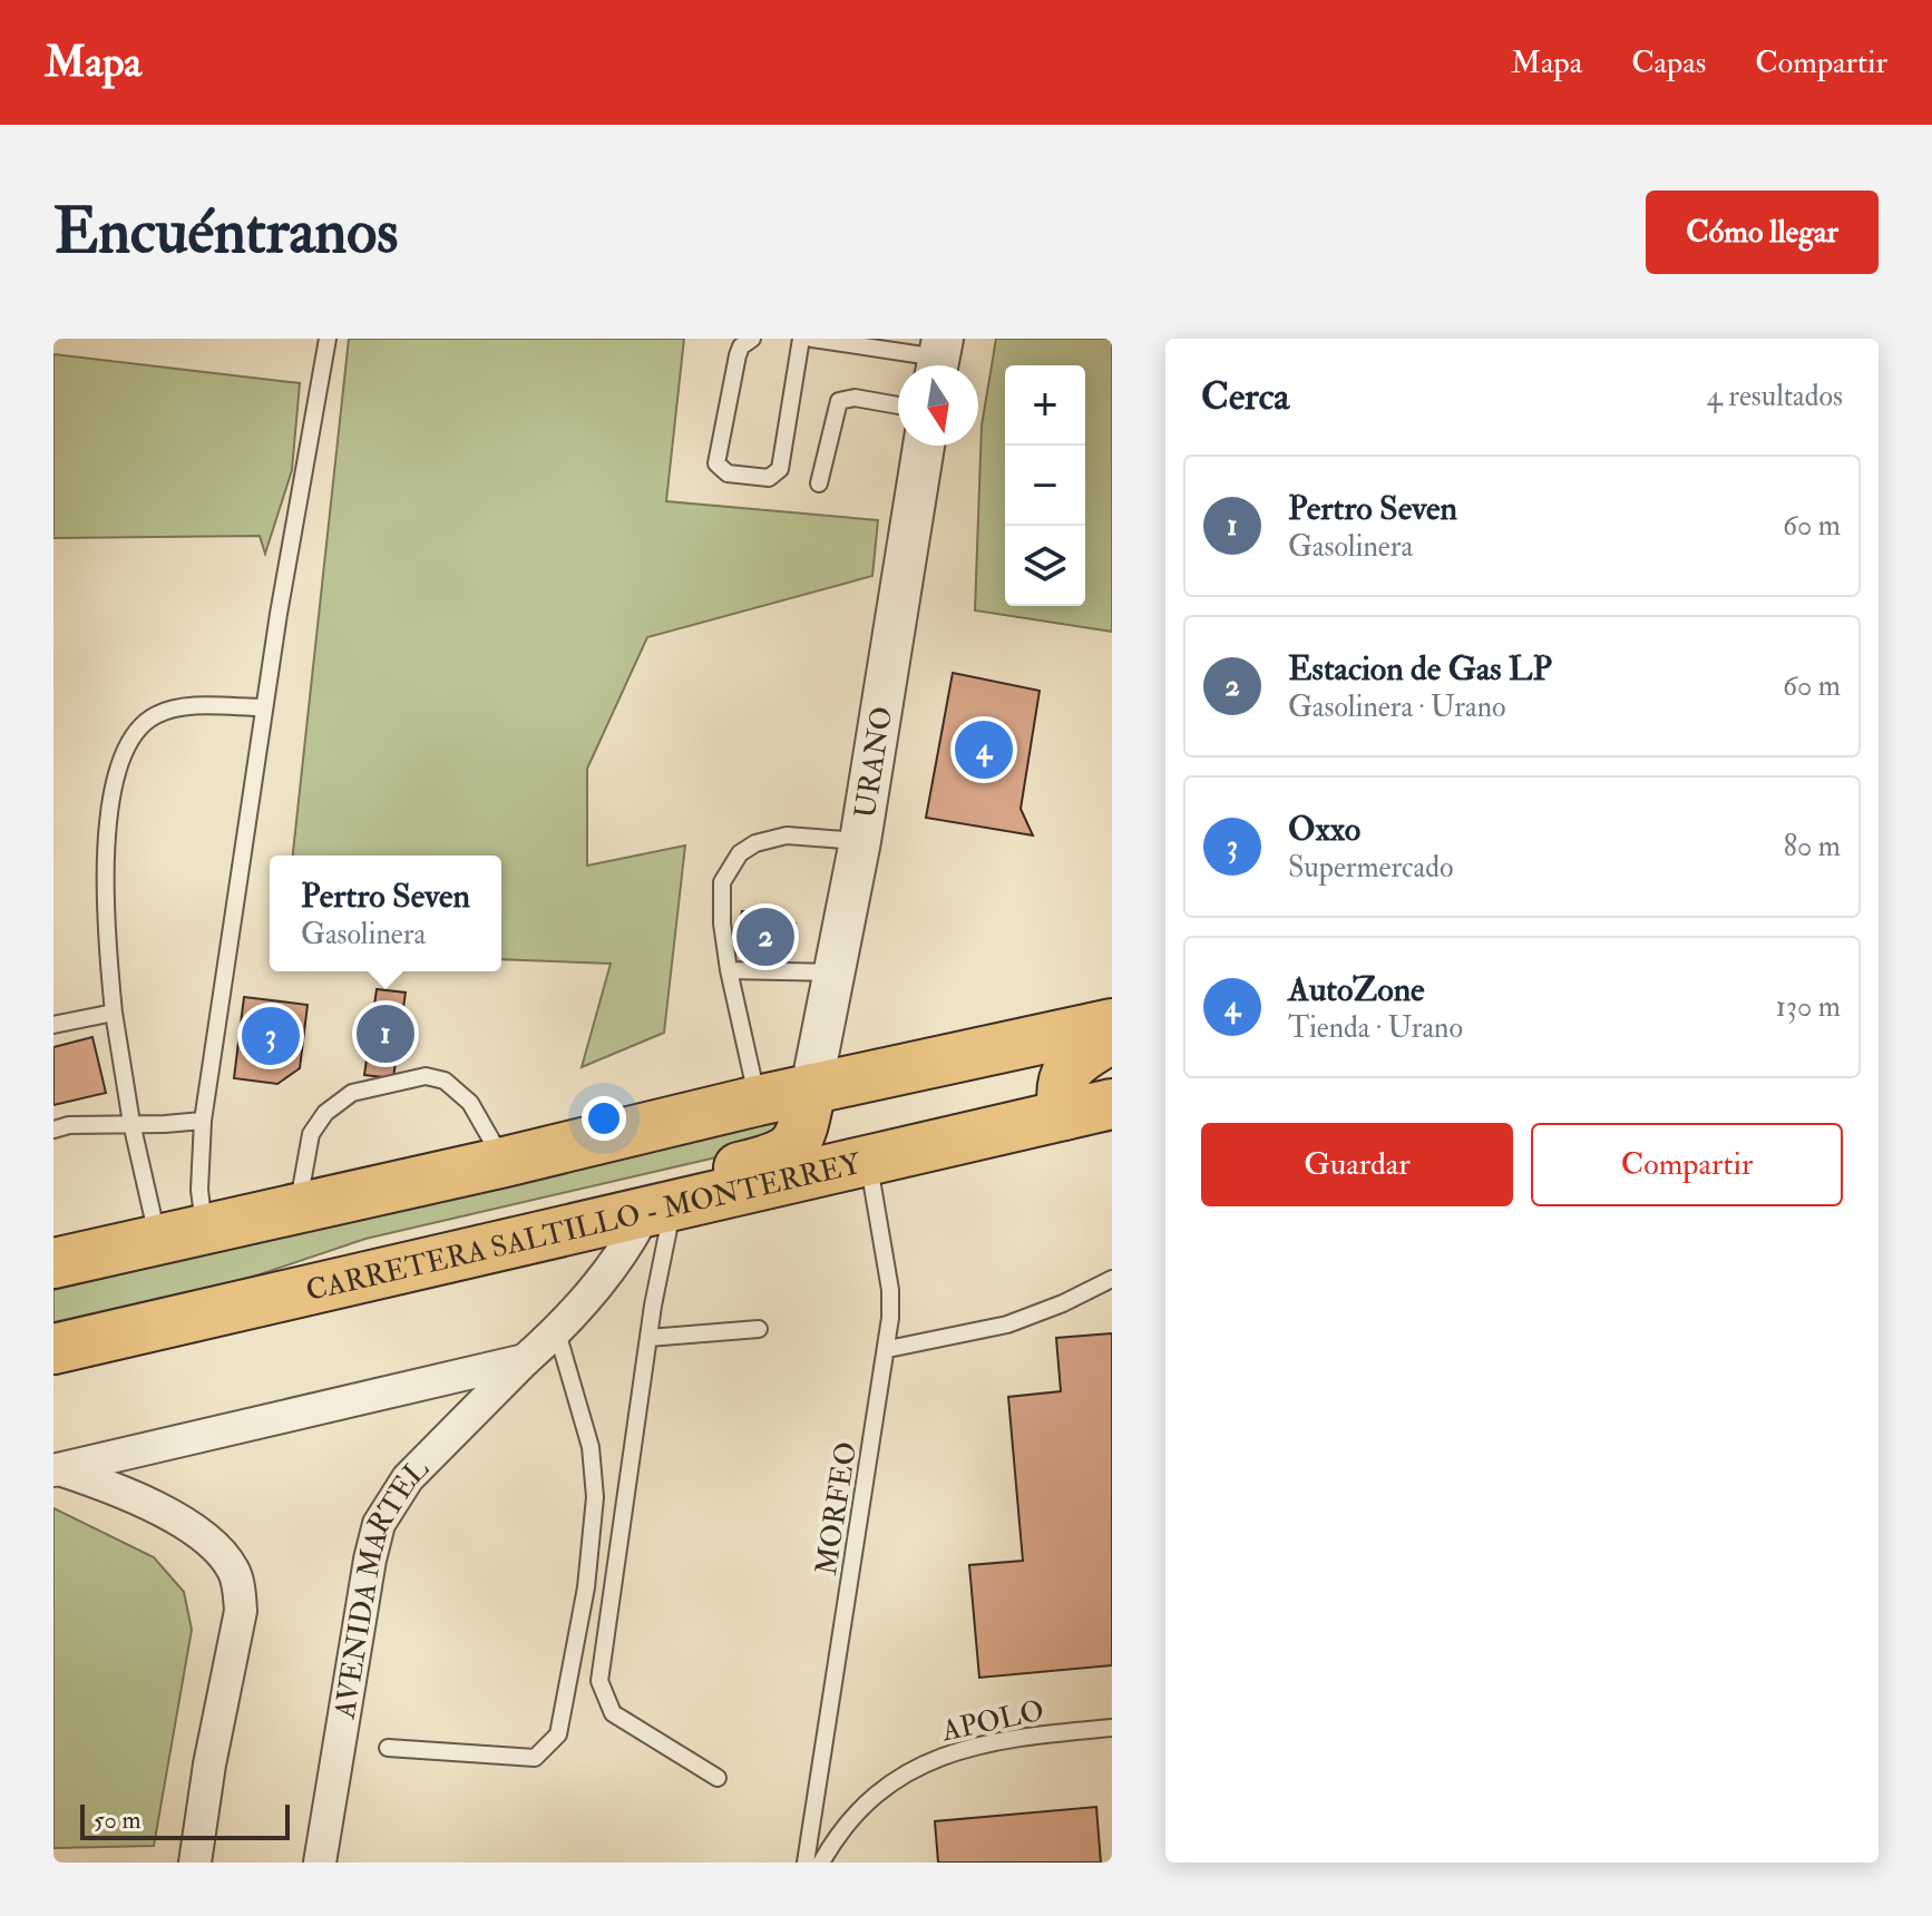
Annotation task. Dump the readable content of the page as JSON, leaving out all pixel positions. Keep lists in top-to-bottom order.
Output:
{
  "streets": {
    "main road": ["CARRETERA SALTILLO - MONTERREY"],
    "street": ["URANO", "AVENIDA MARTEL"],
    "lane": ["MORFEO", "APOLO"]
  },
  "crossings": [
    ["CARRETERA SALTILLO - MONTERREY", "MORFEO"],
    ["CARRETERA SALTILLO - MONTERREY", "AVENIDA MARTEL"]
  ],
  "scale_bar": "50 m",
  "north": "bottom",
  "page": {
    "header": "Mapa",
    "nav": ["Mapa", "Capas", "Compartir"],
    "buttons": [
      "Cómo llegar",
      ["Guardar", "Compartir"]
    ],
    "title": "Encuéntranos",
    "heading": ["Cerca", "4 resultados"],
    "map_buttons": ["+", "−"],
    "list": [
      {
        "mark": "1",
        "name": "Pertro Seven",
        "note": "Gasolinera",
        "value": "60 m"
      },
      {
        "mark": "2",
        "name": "Estacion de Gas LP",
        "note": "Gasolinera · Urano",
        "value": "60 m"
      },
      {
        "mark": "3",
        "name": "Oxxo",
        "note": "Supermercado",
        "value": "80 m"
      },
      {
        "mark": "4",
        "name": "AutoZone",
        "note": "Tienda · Urano",
        "value": "130 m"
      }
    ],
    "pins": [
      "4",
      "2",
      "1",
      "3"
    ],
    "popup": ["Pertro Seven", "Gasolinera"],
    "scale": "50 m"
  }
}
